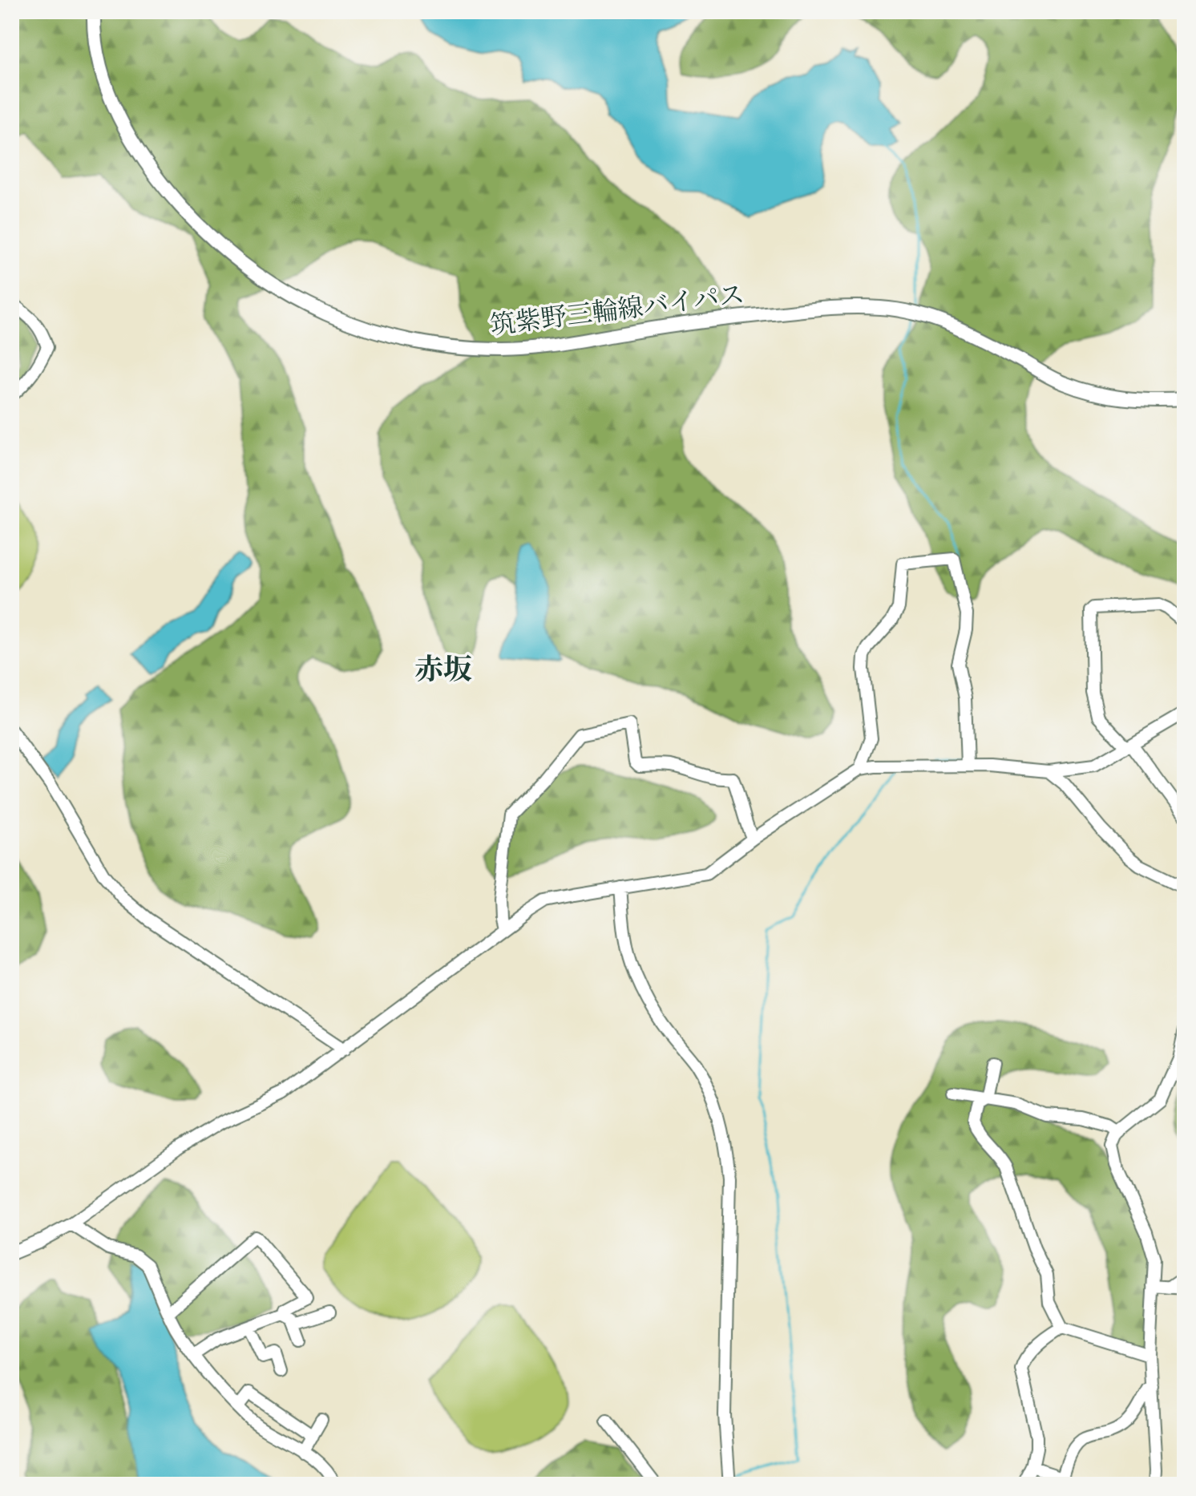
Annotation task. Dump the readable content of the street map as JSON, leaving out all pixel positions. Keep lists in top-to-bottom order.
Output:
{
  "streets": {
    "main road": ["筑紫野三輪線バイパス"]
  },
  "districts": ["赤坂"]
}
